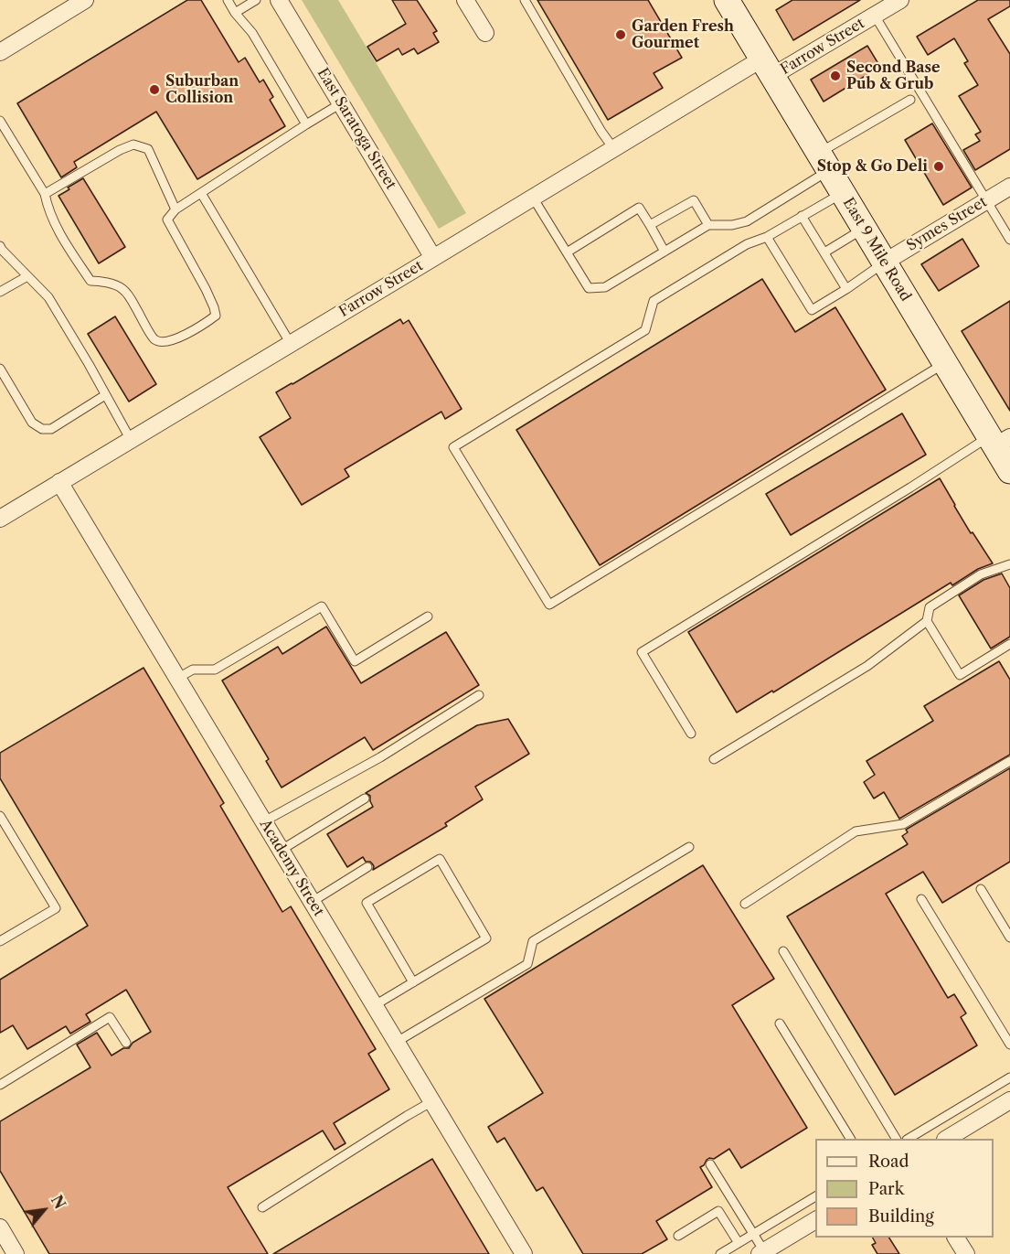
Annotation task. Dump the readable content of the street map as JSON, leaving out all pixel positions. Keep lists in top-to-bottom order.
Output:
{
  "streets": {
    "main road": ["East 9 Mile Road"],
    "street": [
      "Farrow Street",
      "East Saratoga Street",
      "Symes Street",
      "Academy Street"
    ]
  },
  "crossings": [
    ["Farrow Street", "East Saratoga Street"],
    ["Farrow Street", "East 9 Mile Road"],
    ["Farrow Street", "Academy Street"],
    ["Symes Street", "East 9 Mile Road"]
  ],
  "places": [
    "Garden Fresh Gourmet",
    "Second Base Pub & Grub",
    "Suburban Collision",
    "Stop & Go Deli"
  ],
  "legend": ["Road", "Park", "Building"],
  "north": "top right"
}
